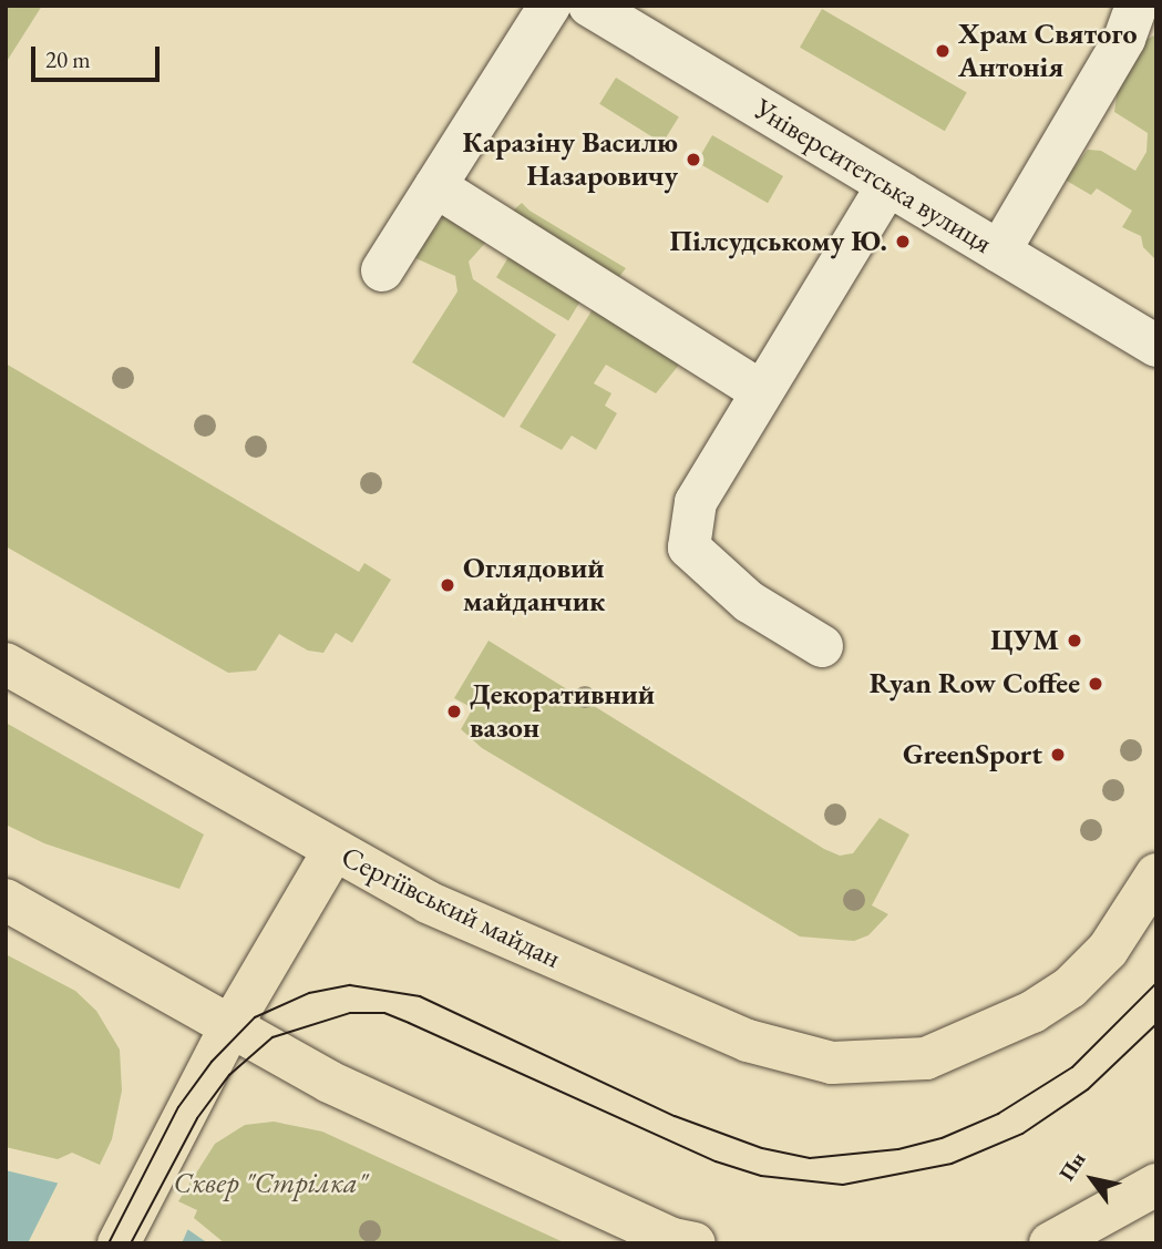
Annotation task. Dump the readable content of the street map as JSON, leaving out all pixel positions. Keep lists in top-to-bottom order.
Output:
{
  "streets": {
    "main road": ["Сергіївський майдан"],
    "street": ["Університетська вулиця"]
  },
  "parks": ["Сквер \"Стрілка\""],
  "places": [
    "Храм Святого Антонія",
    "Каразіну Василю Назаровичу",
    "Пілсудському Ю.",
    "Оглядовий майданчик",
    "ЦУМ",
    "Ryan Row Coffee",
    "Декоративний вазон",
    "GreenSport"
  ],
  "scale_bar": "20 m",
  "north": "top left"
}
